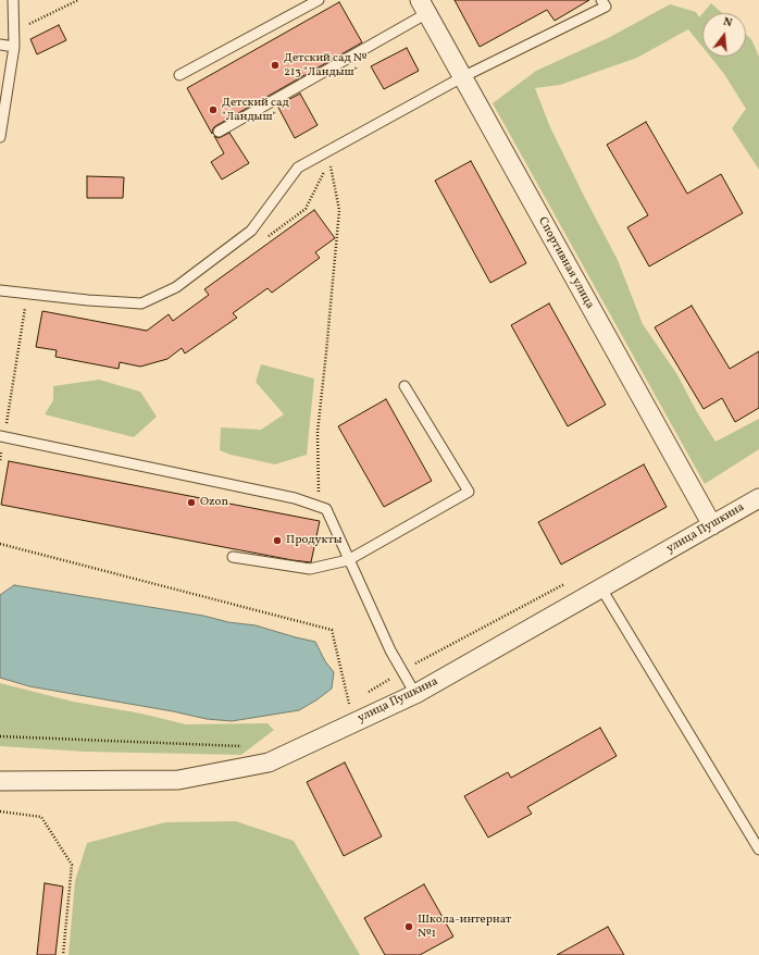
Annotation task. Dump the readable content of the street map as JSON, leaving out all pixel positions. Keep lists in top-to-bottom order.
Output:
{
  "streets": {
    "street": ["Спортивная улица", "улица Пушкина"]
  },
  "crossings": [
    ["Спортивная улица", "улица Пушкина"]
  ],
  "places": [
    "Детский сад № 213 \"Ландыш\"",
    "Детский сад \"Ландыш\"",
    "Ozon",
    "Продукты",
    "Школа-интернат №1"
  ],
  "north": "top"
}
